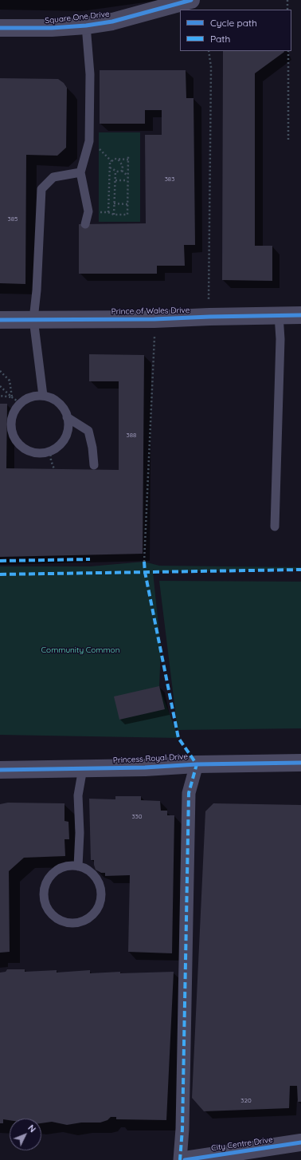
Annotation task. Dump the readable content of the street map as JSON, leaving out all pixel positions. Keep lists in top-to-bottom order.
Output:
{
  "streets": {
    "street": [
      "Square One Drive",
      "Prince of Wales Drive",
      "Princess Royal Drive",
      "City Centre Drive"
    ]
  },
  "parks": ["Community Common"],
  "house_numbers": [
    "383",
    "385",
    "388",
    "330",
    "320"
  ],
  "legend": ["Cycle path", "Path"],
  "north": "top right"
}
